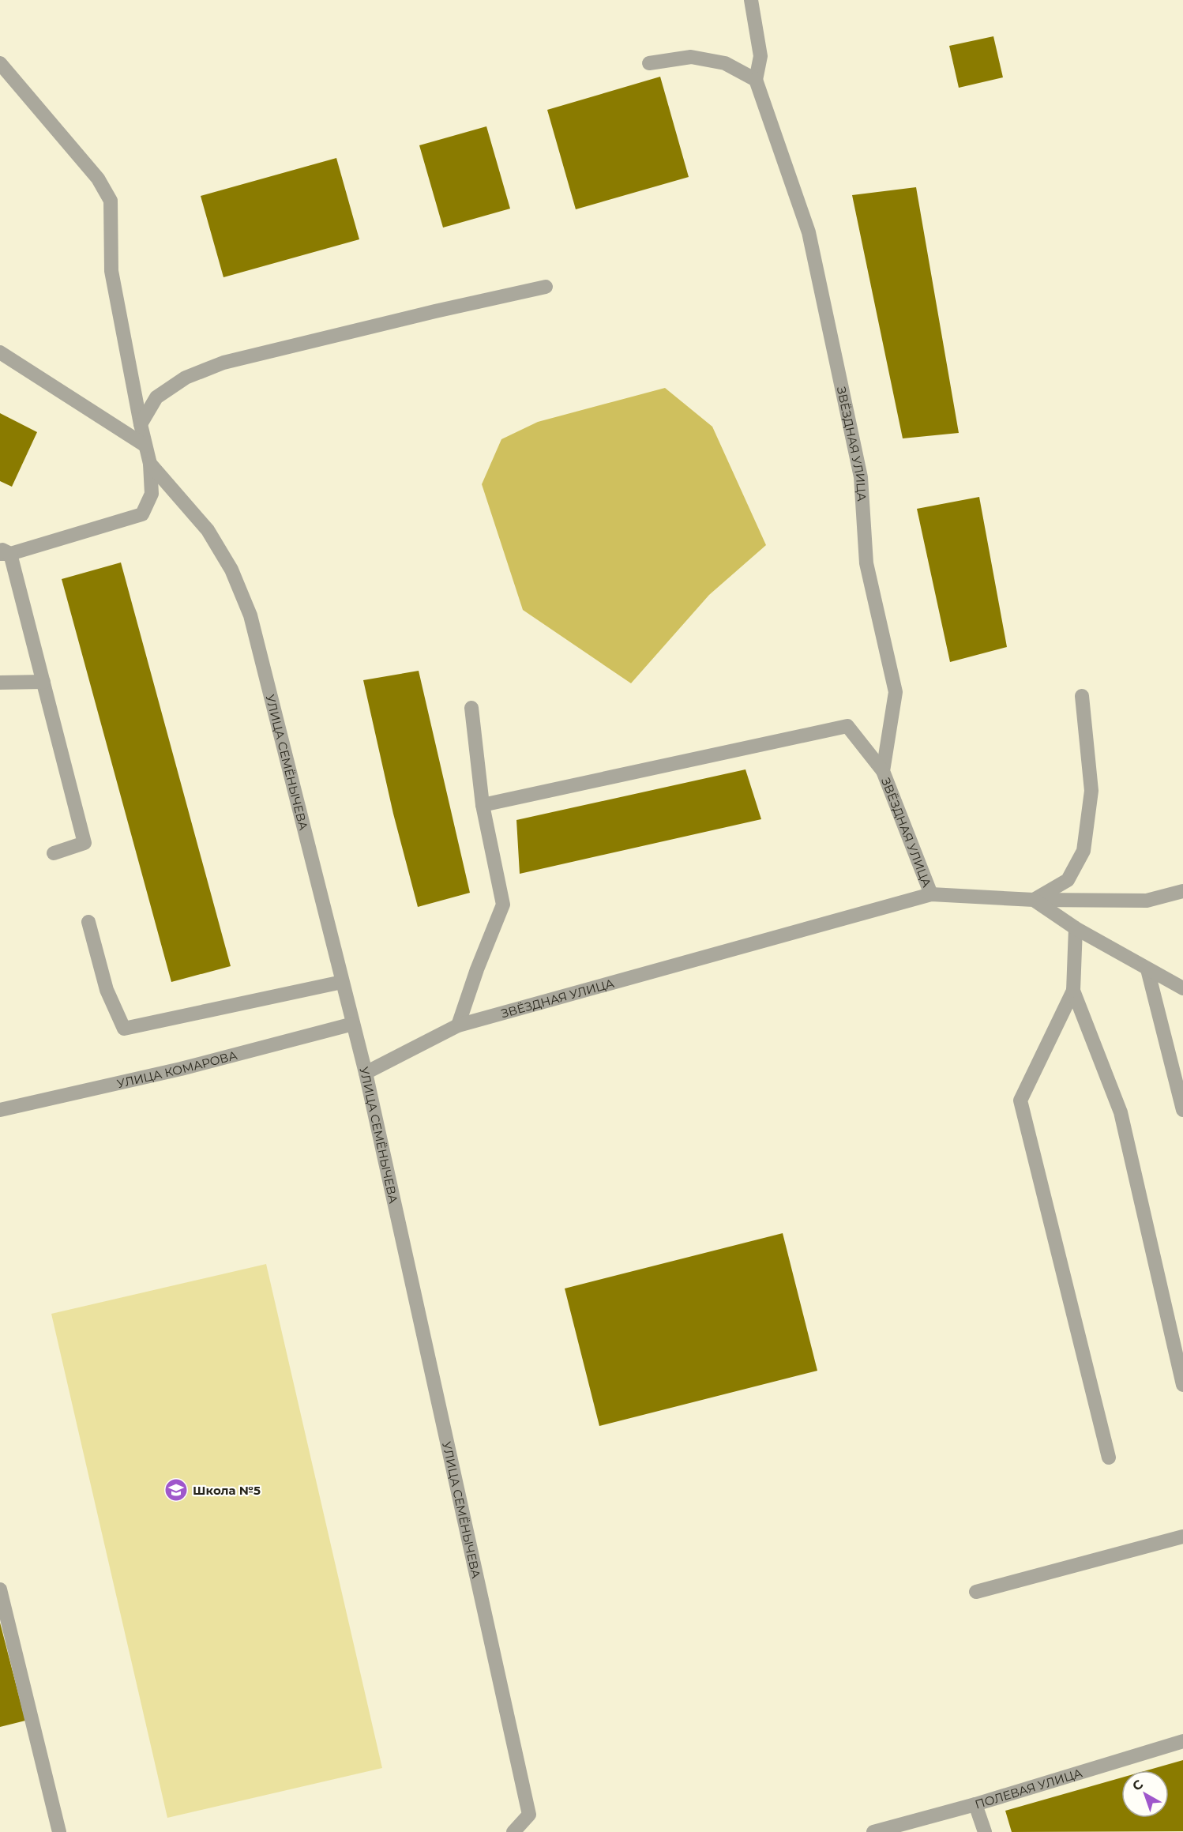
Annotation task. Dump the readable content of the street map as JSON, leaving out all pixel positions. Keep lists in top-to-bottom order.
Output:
{
  "streets": {
    "street": [
      "ЗВЁЗДНАЯ УЛИЦА",
      "УЛИЦА СЕМЁНЫЧЕВА",
      "УЛИЦА КОМАРОВА",
      "ПОЛЕВАЯ УЛИЦА"
    ]
  },
  "crossings": [
    ["ЗВЁЗДНАЯ УЛИЦА", "УЛИЦА СЕМЁНЫЧЕВА"],
    ["УЛИЦА СЕМЁНЫЧЕВА", "УЛИЦА КОМАРОВА"]
  ],
  "places": {
    "school or university": ["Школа №5"]
  },
  "north": "top left"
}
